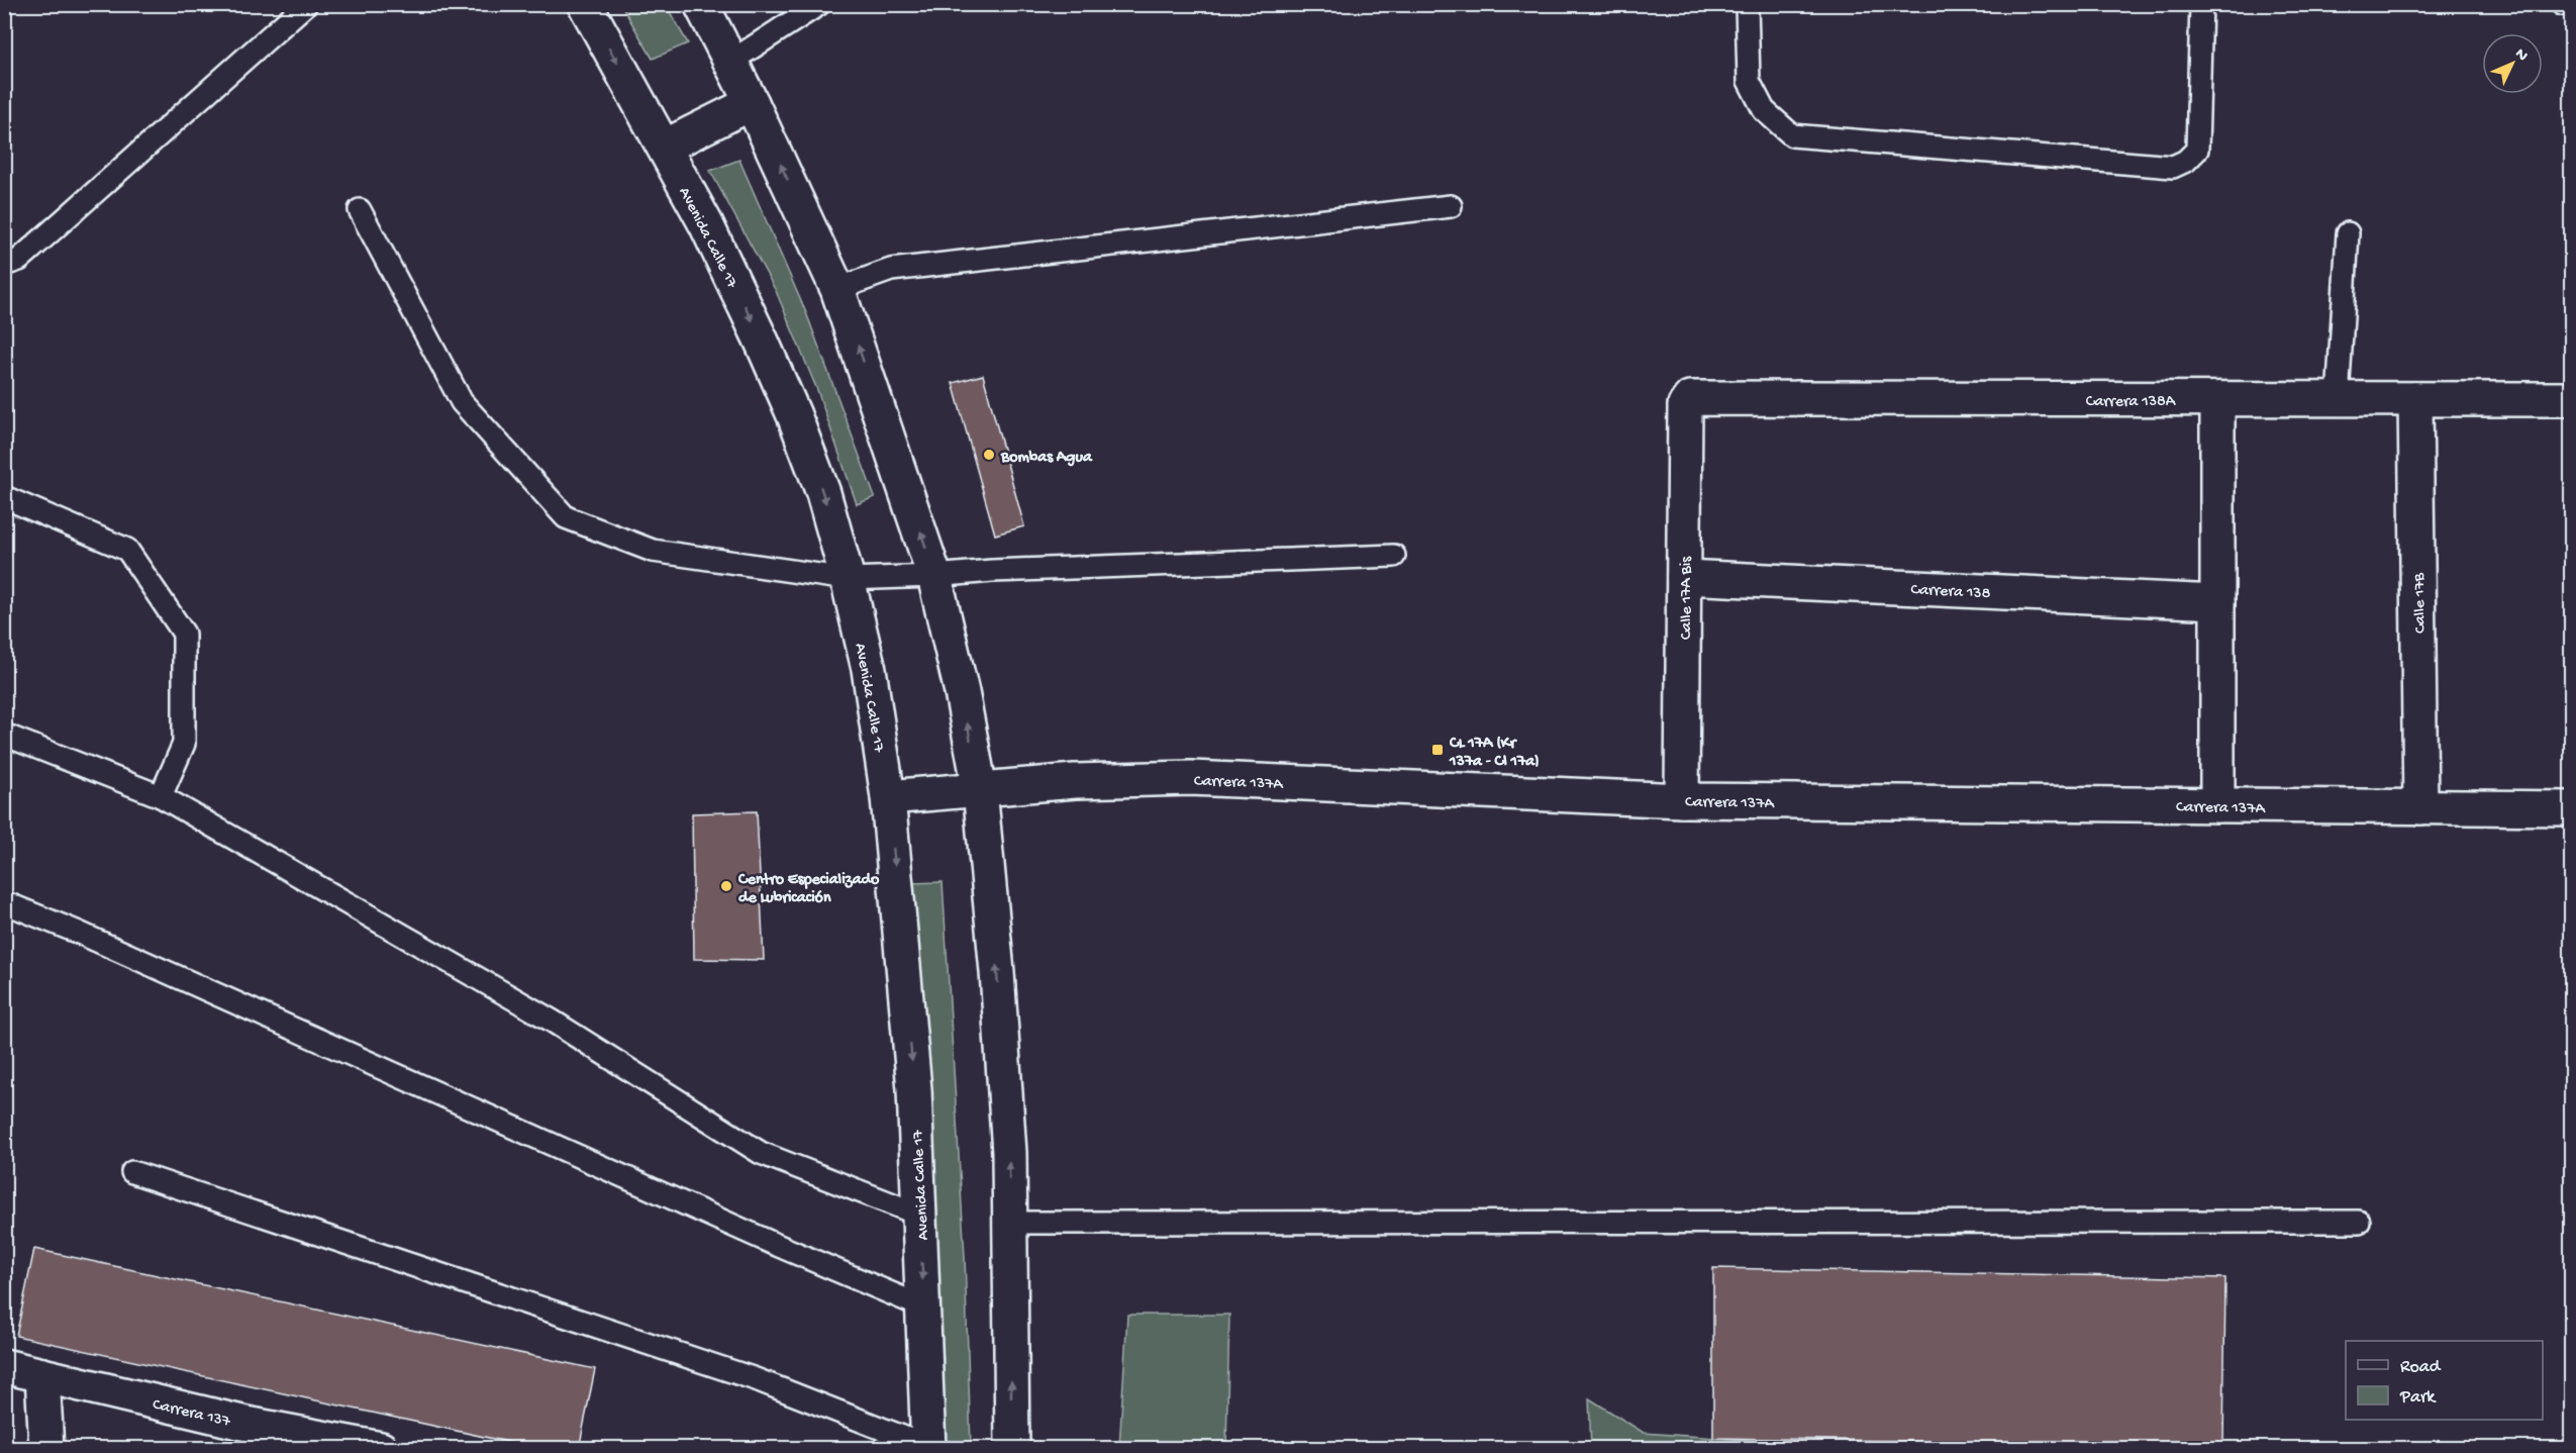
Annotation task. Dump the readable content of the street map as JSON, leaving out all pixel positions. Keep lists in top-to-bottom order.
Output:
{
  "streets": {
    "street": [
      "Avenida Calle 17",
      "Carrera 138A",
      "Carrera 138",
      "Calle 17A Bis",
      "Calle 17B",
      "Carrera 137A",
      "Carrera 137"
    ]
  },
  "crossings": [
    ["Avenida Calle 17", "Carrera 137A"],
    ["Carrera 138A", "Calle 17A Bis"],
    ["Carrera 138A", "Calle 17B"],
    ["Carrera 138", "Calle 17A Bis"],
    ["Calle 17A Bis", "Carrera 137A"],
    ["Calle 17B", "Carrera 137A"]
  ],
  "places": {
    "other": ["Bombas Agua", "Centro Especializado de Lubricación"],
    "transit": ["CL 17A (Kr 137a - Cl 17a)"]
  },
  "legend": ["Road", "Park"],
  "north": "top right"
}
